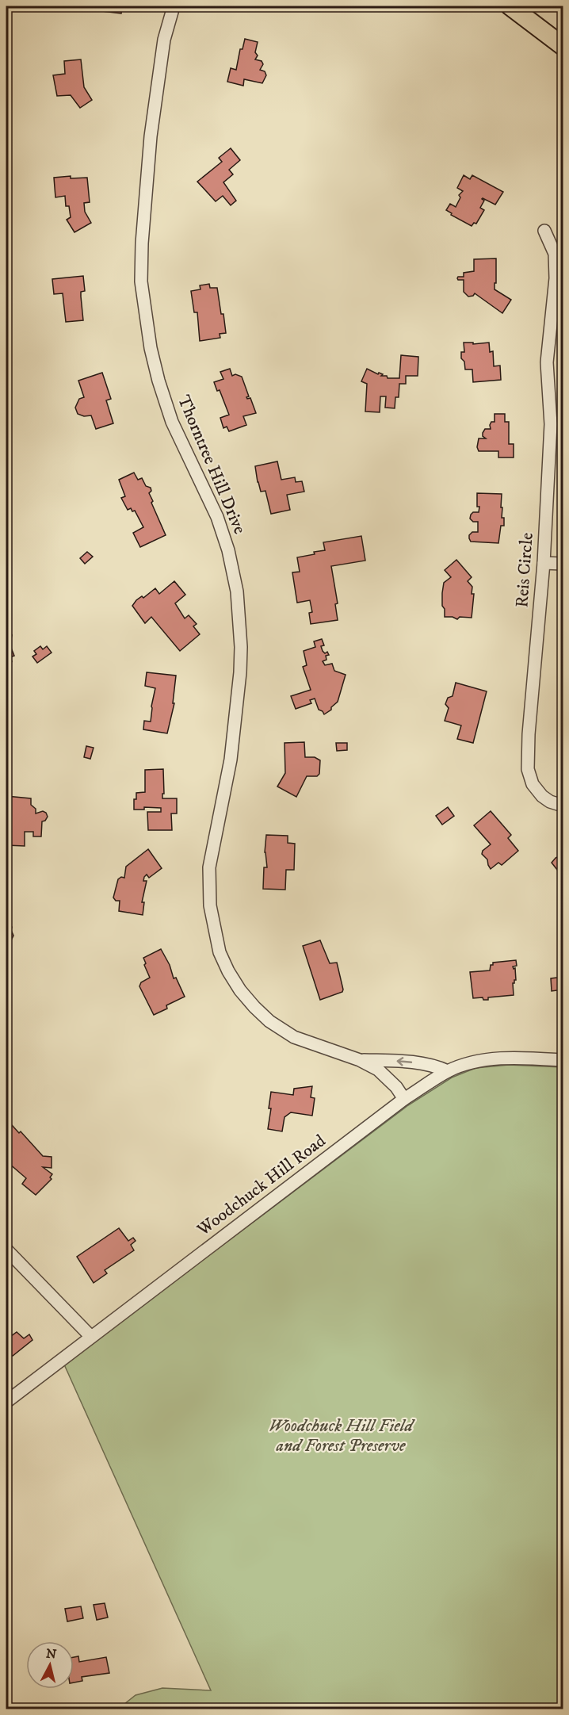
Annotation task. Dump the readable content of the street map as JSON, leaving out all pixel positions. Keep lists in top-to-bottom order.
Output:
{
  "streets": {
    "street": ["Thorntree Hill Drive", "Reis Circle", "Woodchuck Hill Road"]
  },
  "crossings": [
    ["Thorntree Hill Drive", "Woodchuck Hill Road"]
  ],
  "parks": ["Woodchuck Hill Field and Forest Preserve"],
  "north": "top"
}
